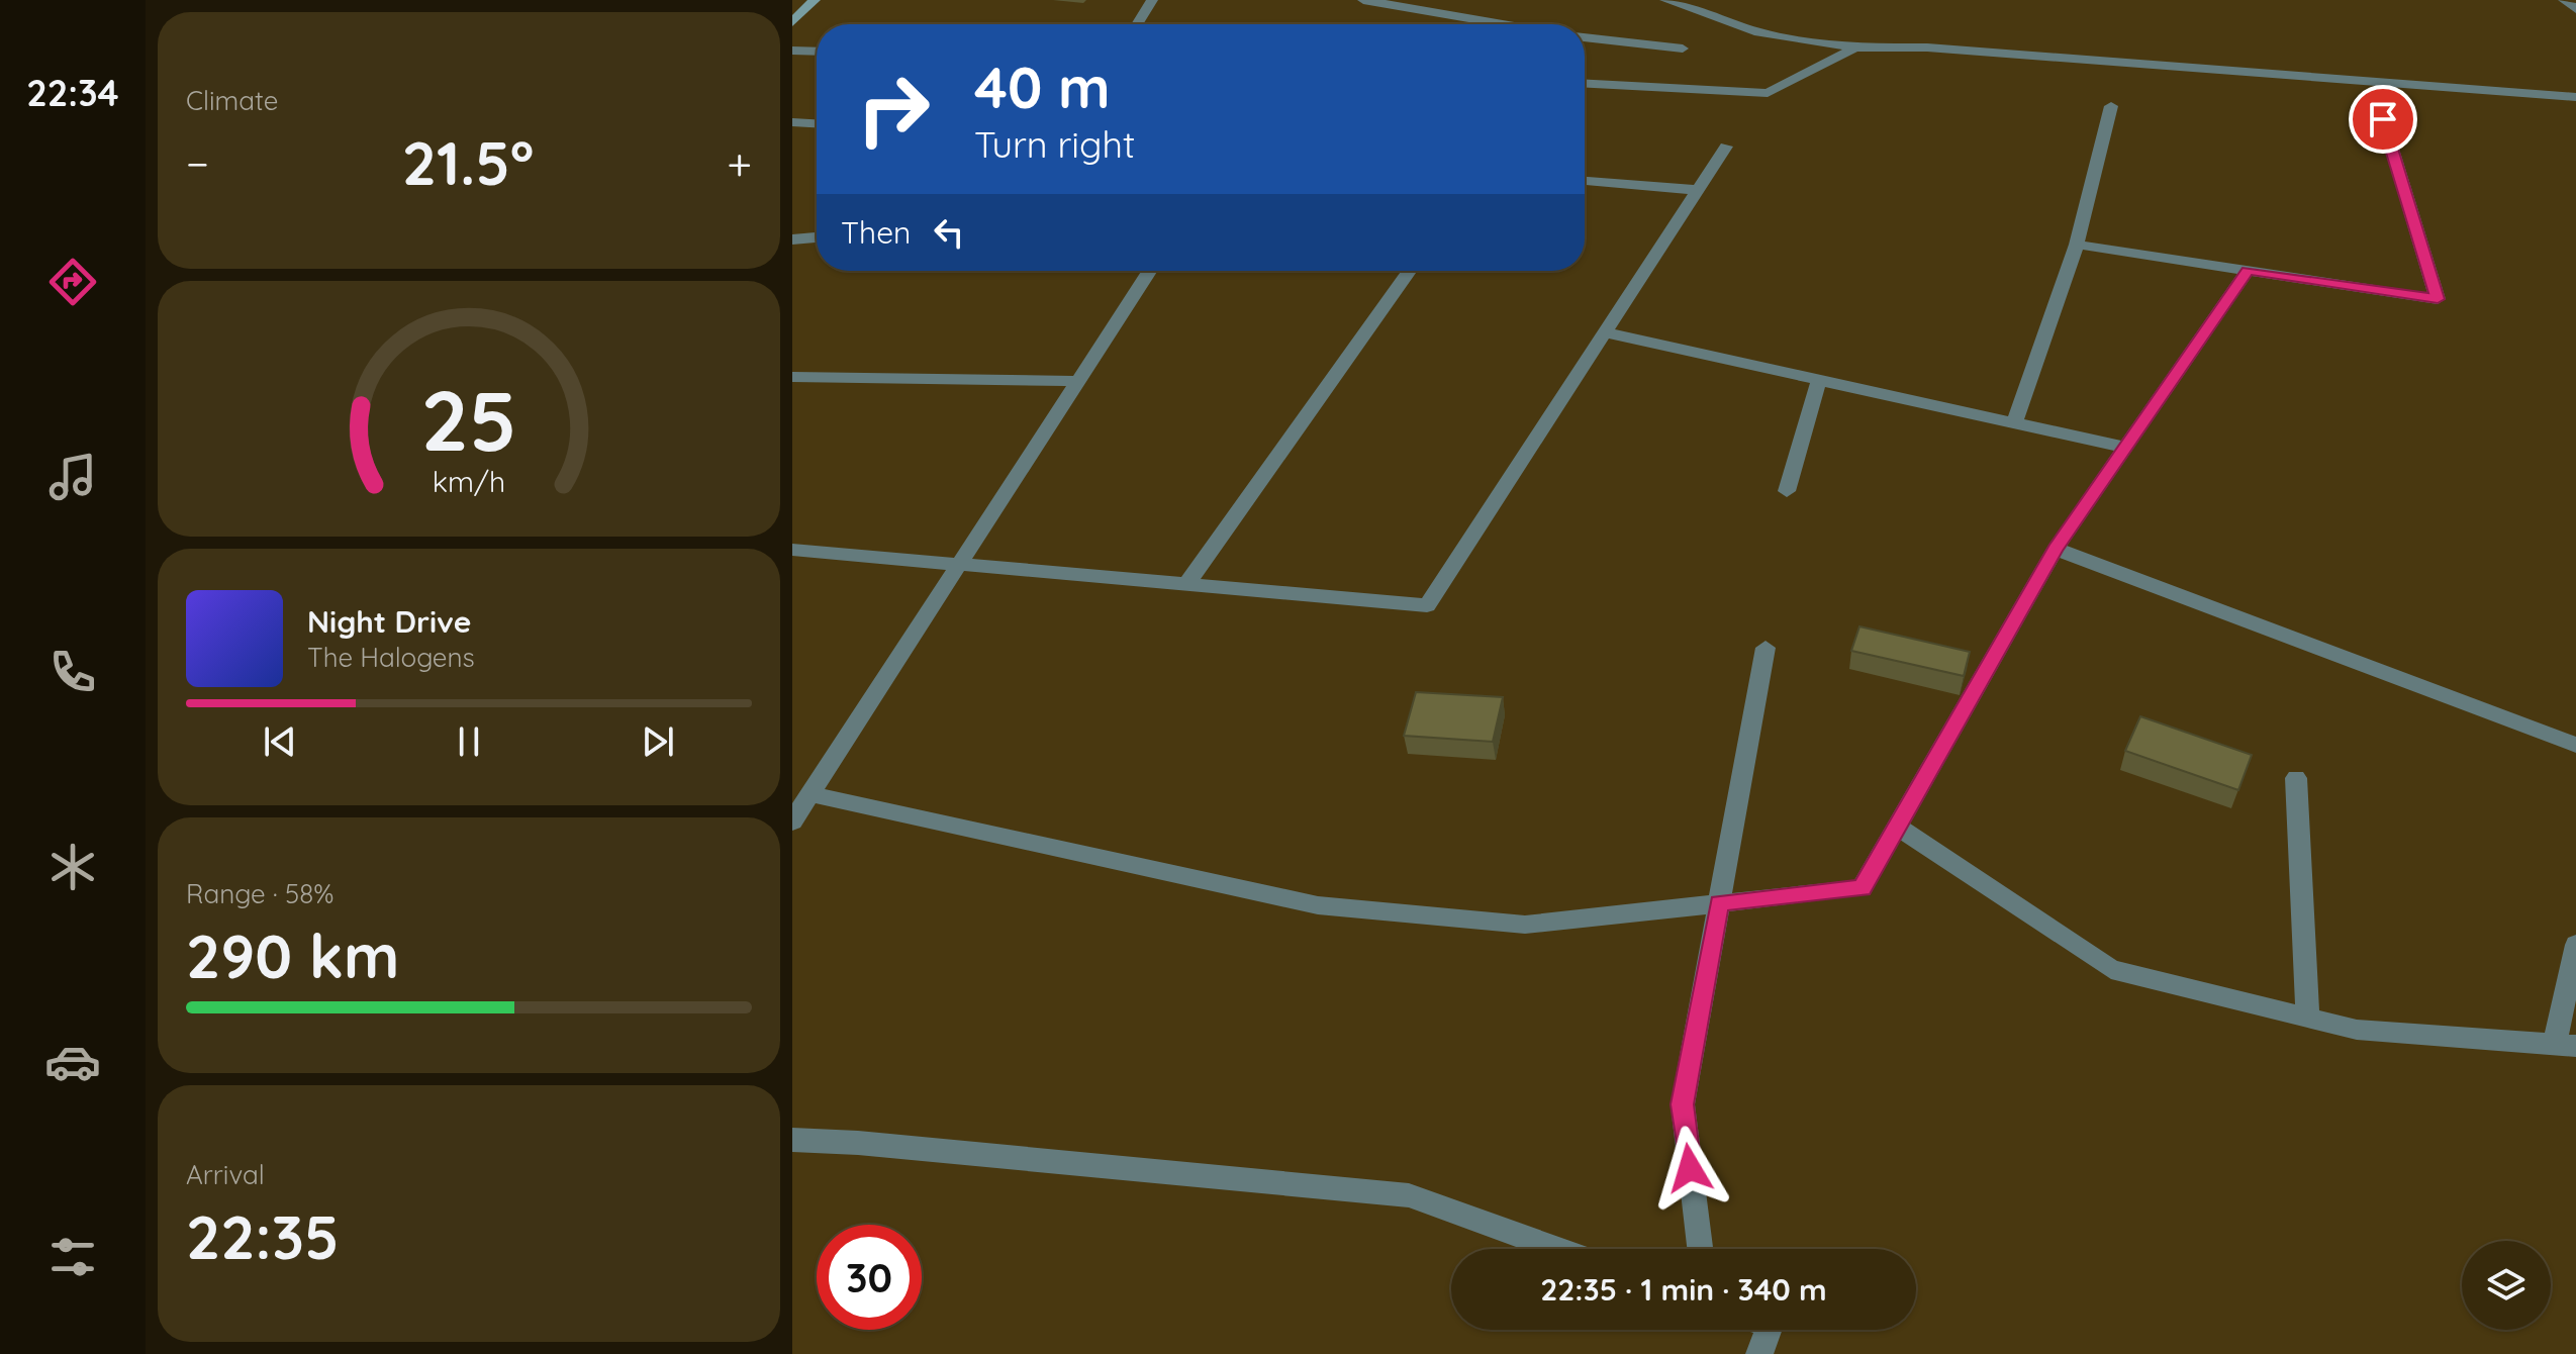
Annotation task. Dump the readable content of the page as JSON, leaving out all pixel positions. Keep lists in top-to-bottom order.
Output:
{
  "page": {
    "tabs": "22:34",
    "tile": [
      "Climate",
      ["Range · 58%", "290 km"],
      ["Arrival", "22:35"]
    ],
    "turn": ["40 m", "Turn right"],
    "heat": ["−", "21.5°", "+"],
    "then": "Then",
    "song": ["Night Drive", "The Halogens"],
    "limit": "30",
    "trip": "22:35 · 1 min · 340 m",
    "gauge": ["25", "km/h"]
  }
}
